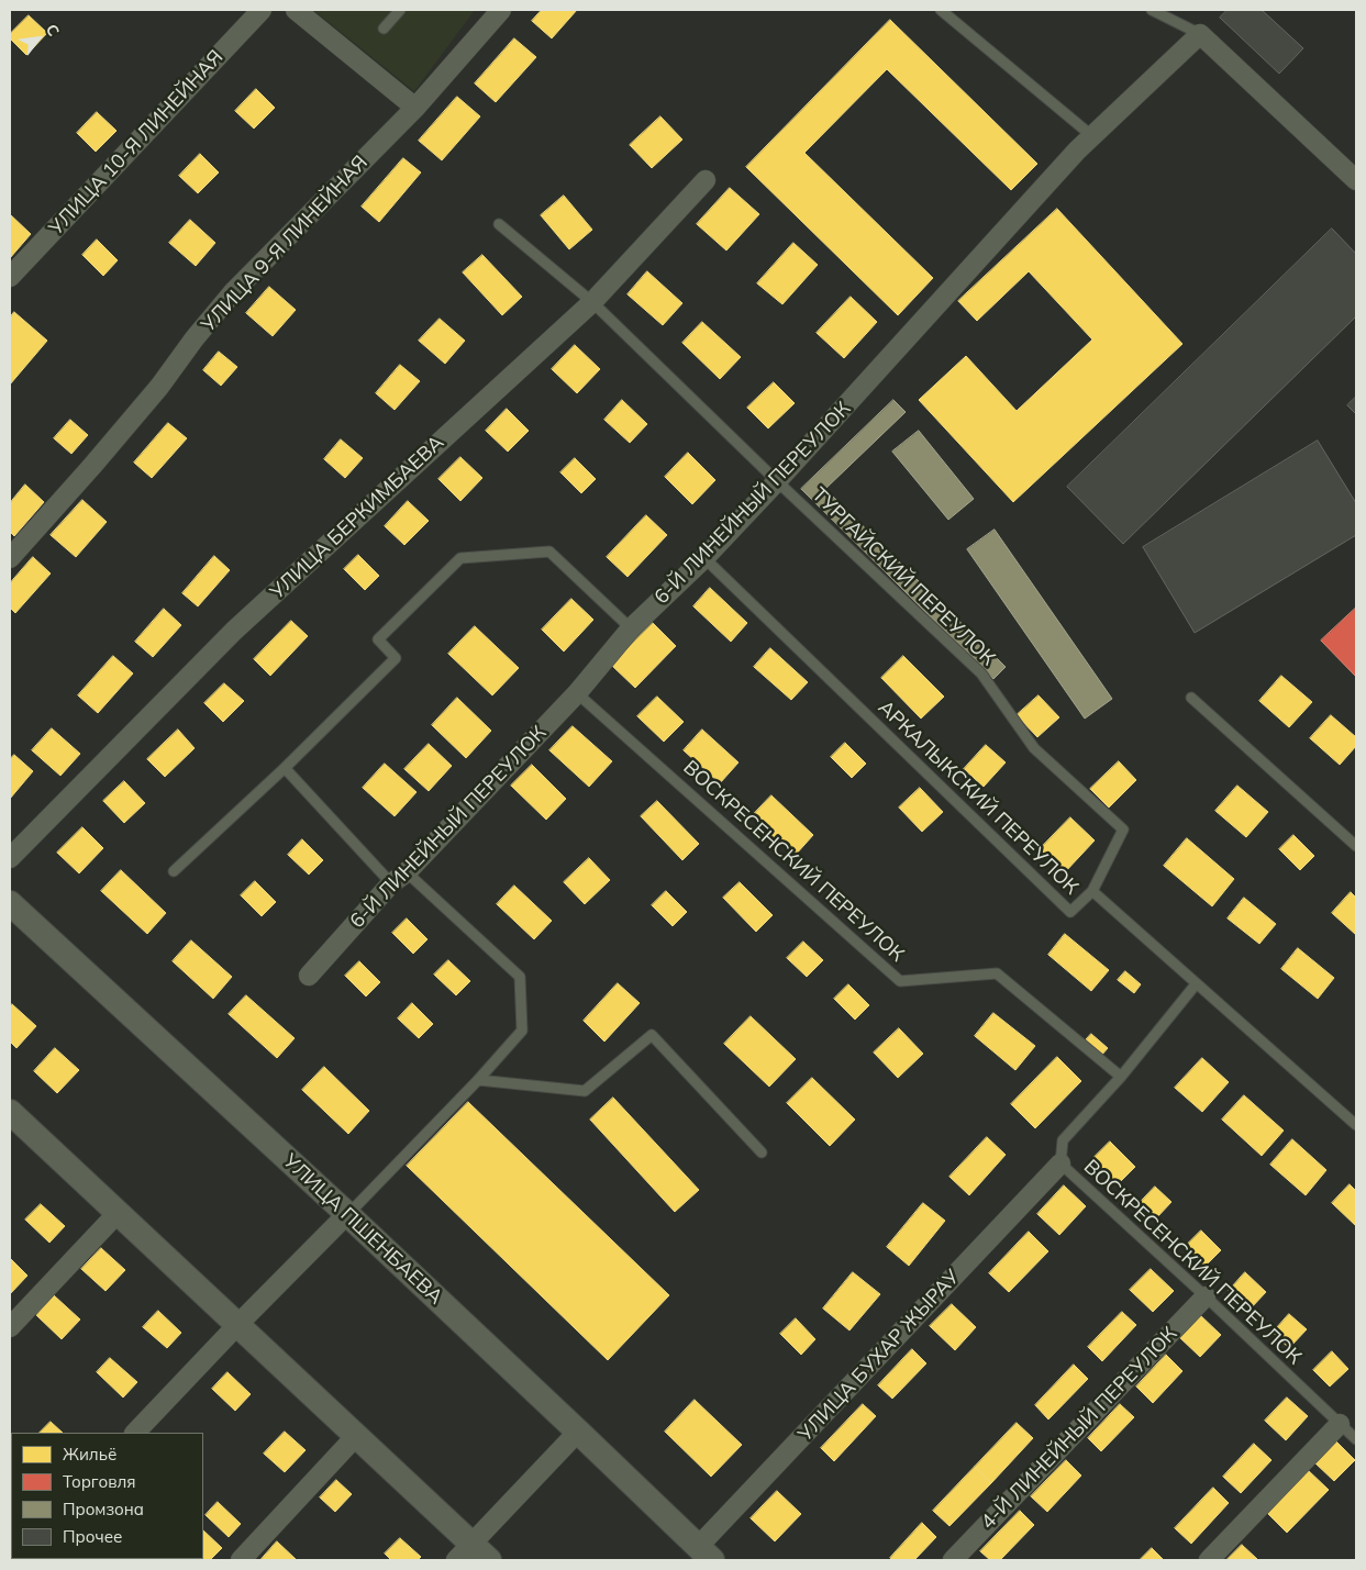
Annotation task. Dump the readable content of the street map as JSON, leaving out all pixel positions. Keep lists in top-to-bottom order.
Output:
{
  "streets": {
    "street": [
      "УЛИЦА 10-Я ЛИНЕЙНАЯ",
      "УЛИЦА 9-Я ЛИНЕЙНАЯ",
      "6-Й ЛИНЕЙНЫЙ ПЕРЕУЛОК",
      "УЛИЦА БЕРКИМБАЕВА",
      "УЛИЦА ПШЕНБАЕВА",
      "УЛИЦА БУХАР ЖЫРАУ",
      "4-Й ЛИНЕЙНЫЙ ПЕРЕУЛОК"
    ],
    "lane": ["ТУРГАЙСКИЙ ПЕРЕУЛОК", "АРКАЛЫКСКИЙ ПЕРЕУЛОК", "ВОСКРЕСЕНСКИЙ ПЕРЕУЛОК"]
  },
  "crossings": [
    ["6-Й ЛИНЕЙНЫЙ ПЕРЕУЛОК", "ТУРГАЙСКИЙ ПЕРЕУЛОК"],
    ["6-Й ЛИНЕЙНЫЙ ПЕРЕУЛОК", "АРКАЛЫКСКИЙ ПЕРЕУЛОК"],
    ["6-Й ЛИНЕЙНЫЙ ПЕРЕУЛОК", "ВОСКРЕСЕНСКИЙ ПЕРЕУЛОК"],
    ["УЛИЦА БЕРКИМБАЕВА", "ТУРГАЙСКИЙ ПЕРЕУЛОК"],
    ["ТУРГАЙСКИЙ ПЕРЕУЛОК", "АРКАЛЫКСКИЙ ПЕРЕУЛОК"],
    ["ВОСКРЕСЕНСКИЙ ПЕРЕУЛОК", "УЛИЦА БУХАР ЖЫРАУ"],
    ["ВОСКРЕСЕНСКИЙ ПЕРЕУЛОК", "4-Й ЛИНЕЙНЫЙ ПЕРЕУЛОК"],
    ["УЛИЦА ПШЕНБАЕВА", "УЛИЦА БУХАР ЖЫРАУ"]
  ],
  "legend": [
    "Жильё",
    "Торговля",
    "Промзона",
    "Прочее"
  ],
  "north": "top right"
}
